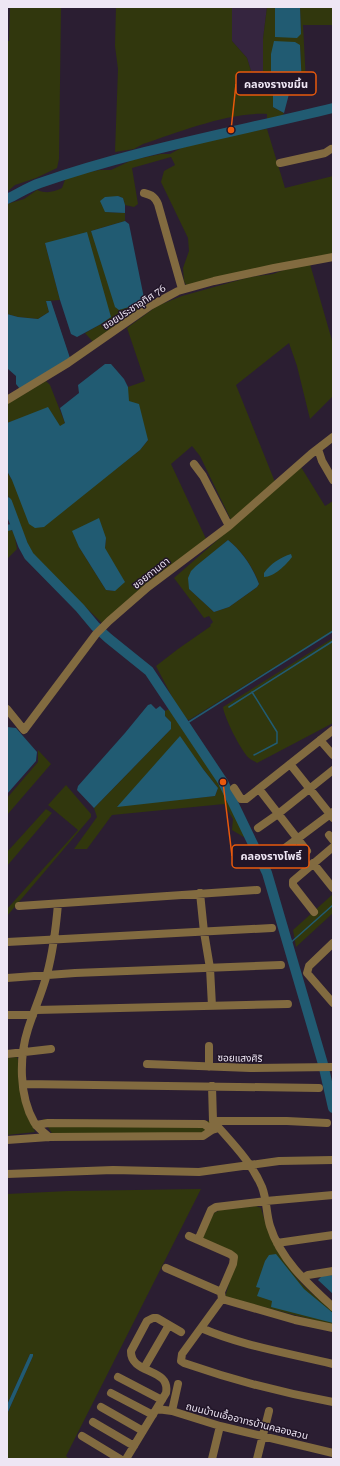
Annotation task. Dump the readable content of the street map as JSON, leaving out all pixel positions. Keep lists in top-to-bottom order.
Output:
{
  "streets": {
    "street": [
      "ซอยประชาอุทิศ 76",
      "ซอยกานดา",
      "ซอยแสงศิริ",
      "ถนนบ้านเอื้ออาทรบ้านคลองสวน"
    ]
  },
  "places": ["คลองรางขมิ้น", "คลองรางโพธิ์"]
}
